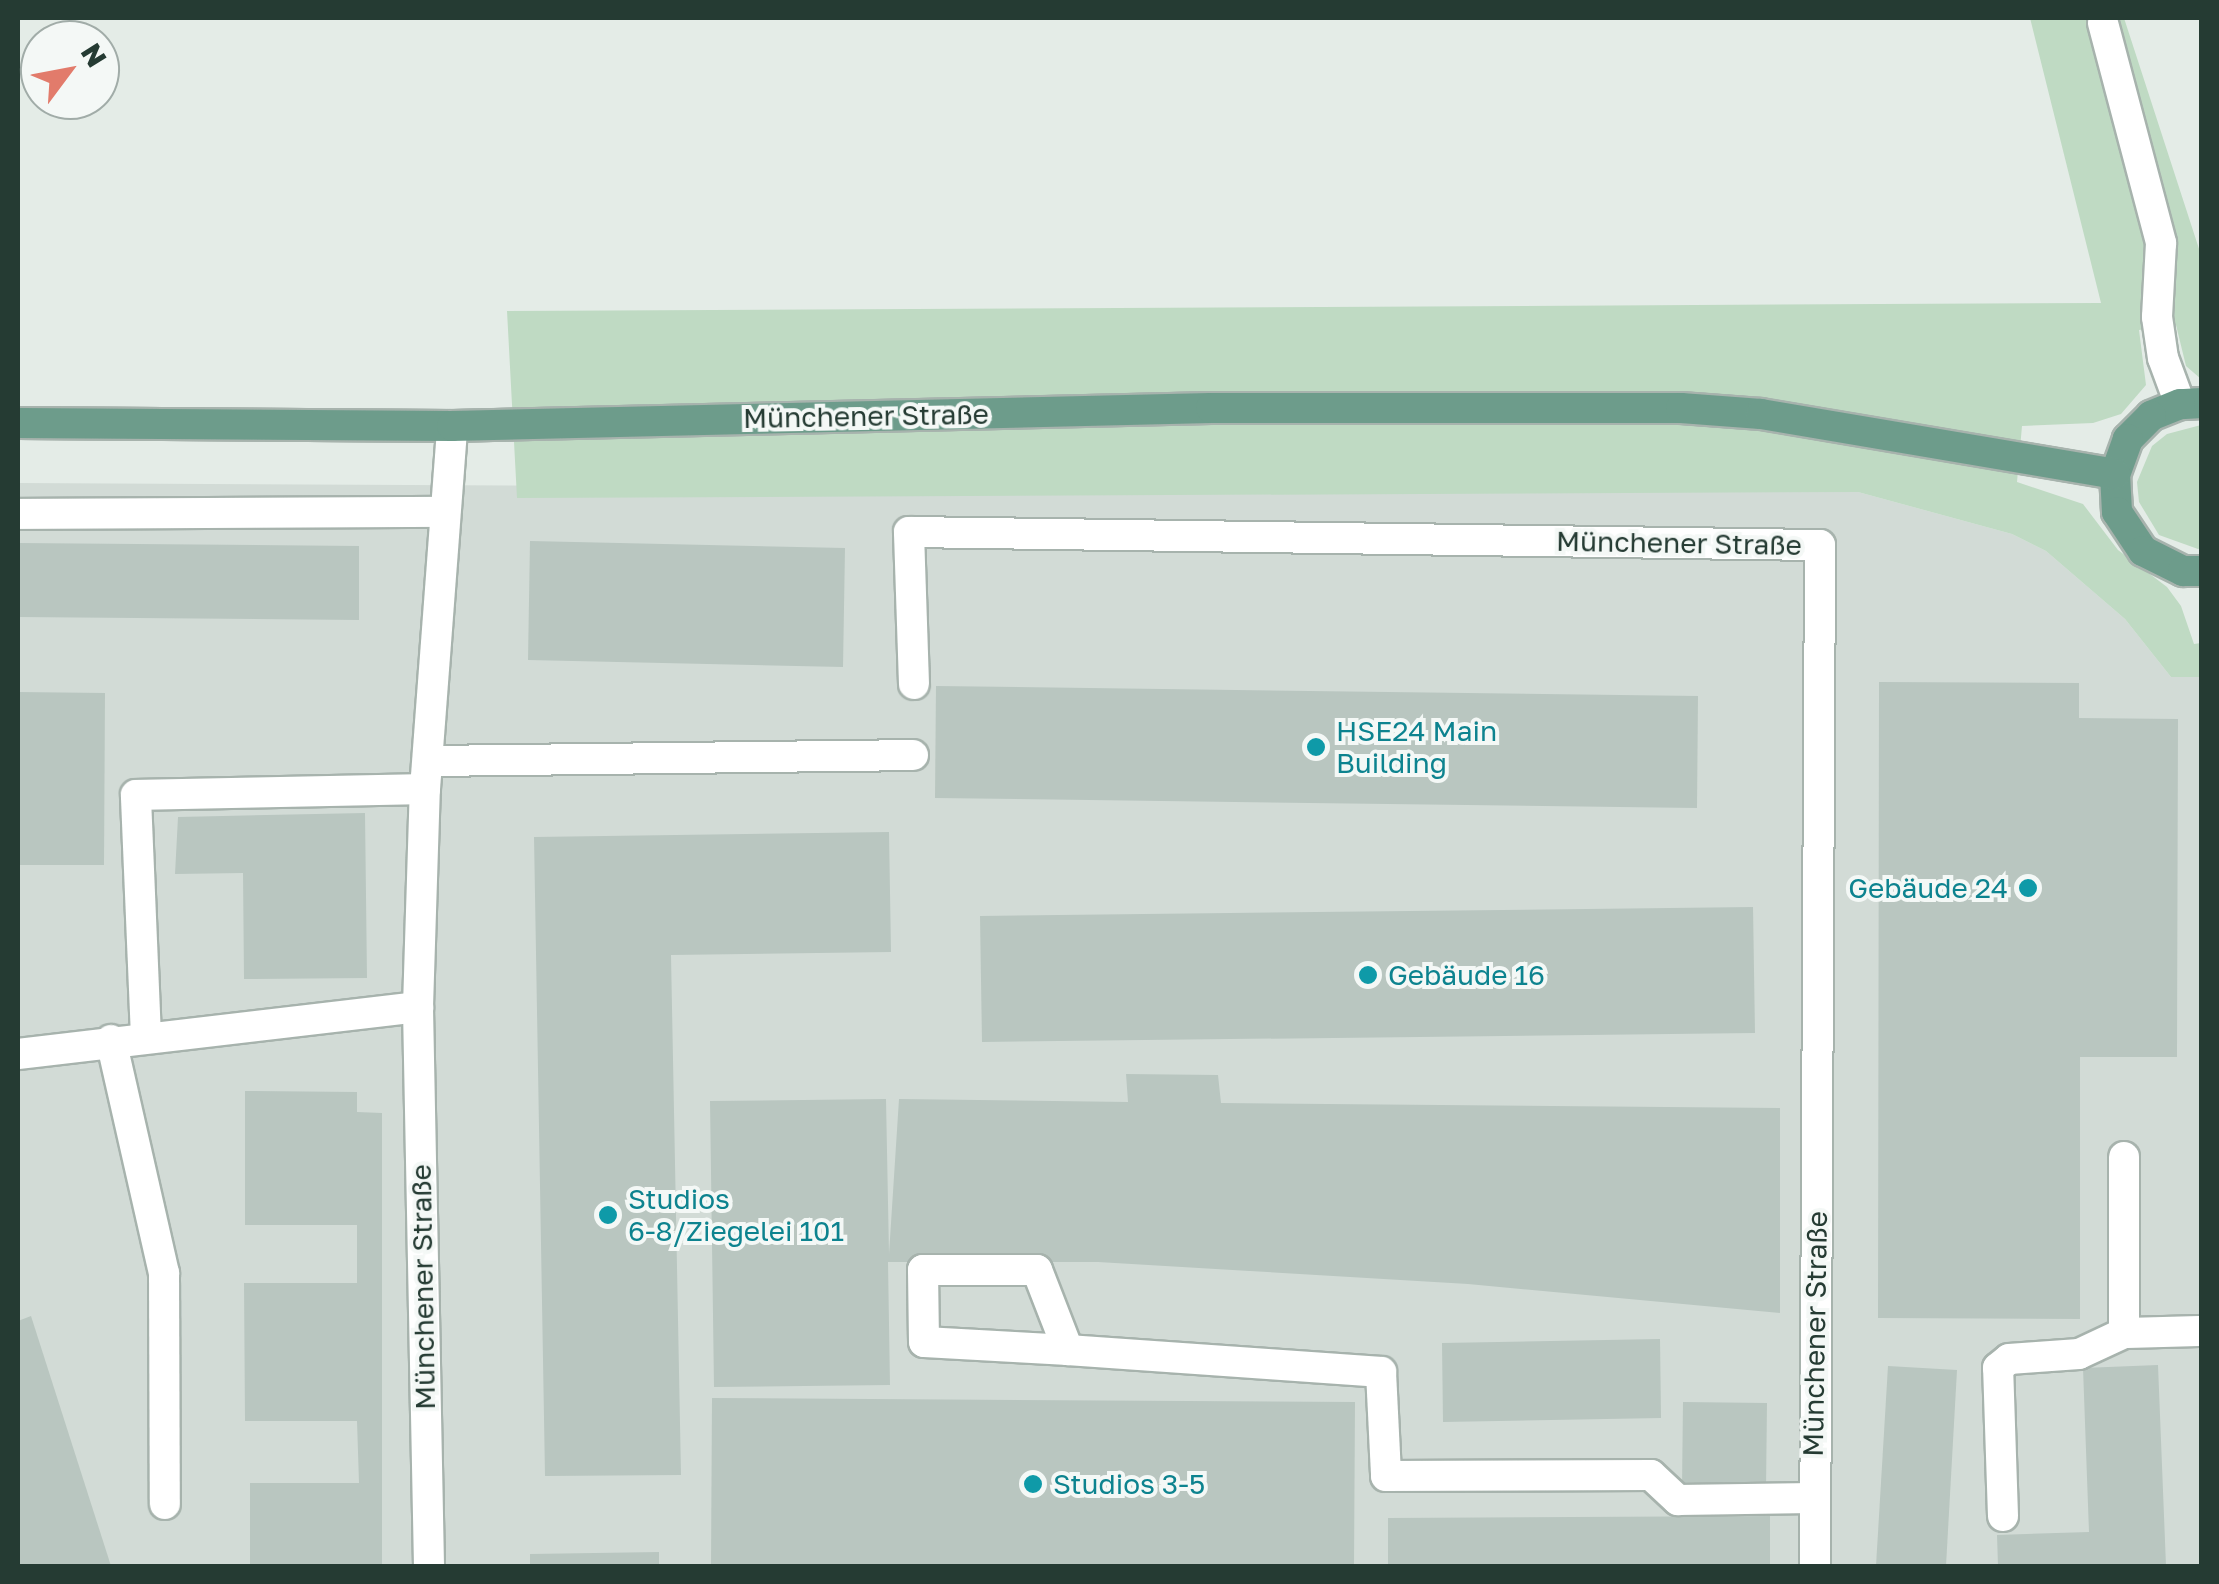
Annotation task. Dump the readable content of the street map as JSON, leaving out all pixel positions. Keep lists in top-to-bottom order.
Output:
{
  "streets": {
    "main road": ["Münchener Straße"]
  },
  "places": [
    "HSE24 Main Building",
    "Gebäude 24",
    "Gebäude 16",
    "Studios 6-8/Ziegelei 101",
    "Studios 3-5"
  ],
  "north": "top right"
}
